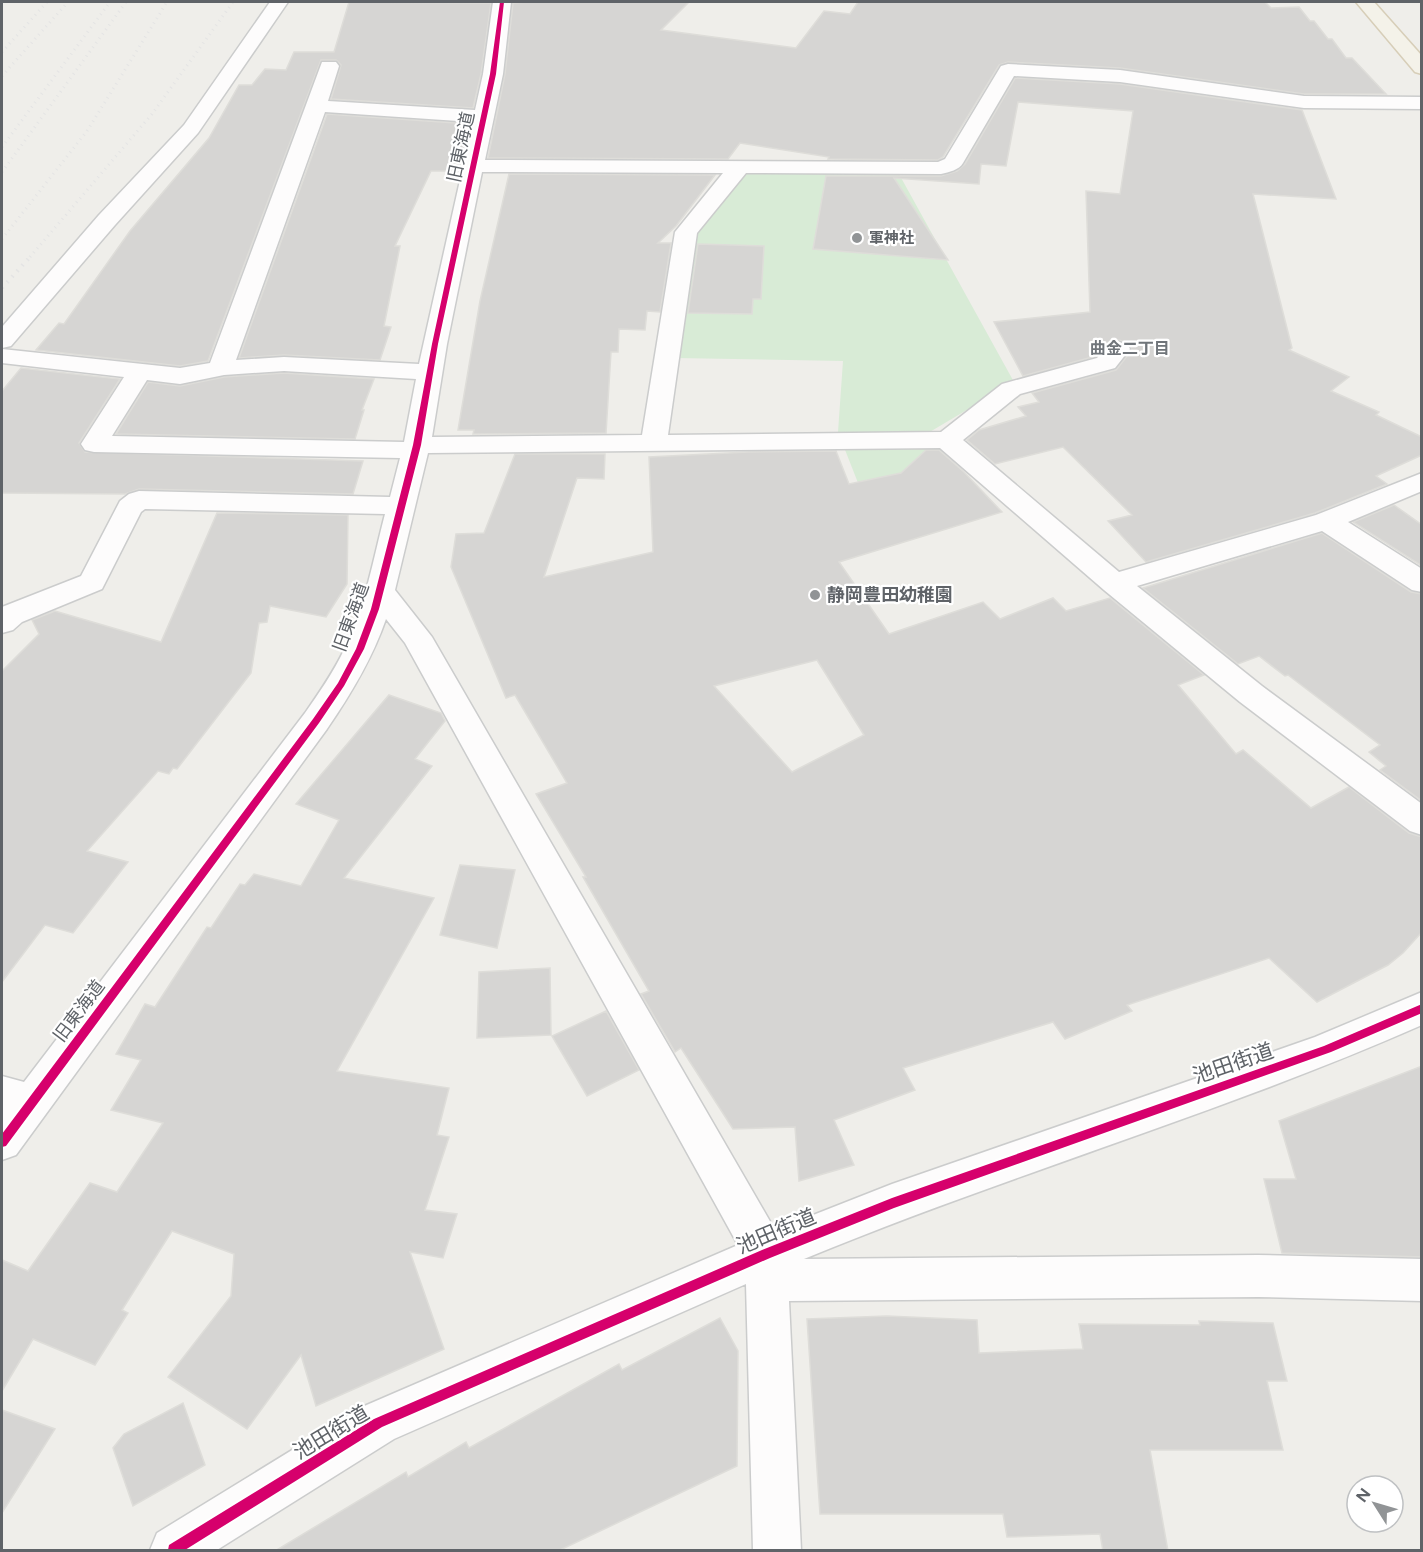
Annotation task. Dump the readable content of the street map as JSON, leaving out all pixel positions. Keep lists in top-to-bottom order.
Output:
{
  "streets": {
    "street": ["旧東海道", "池田街道"]
  },
  "districts": ["曲金二丁目"],
  "places": ["軍神社", "静岡豊田幼稚園"],
  "north": "top left"
}
